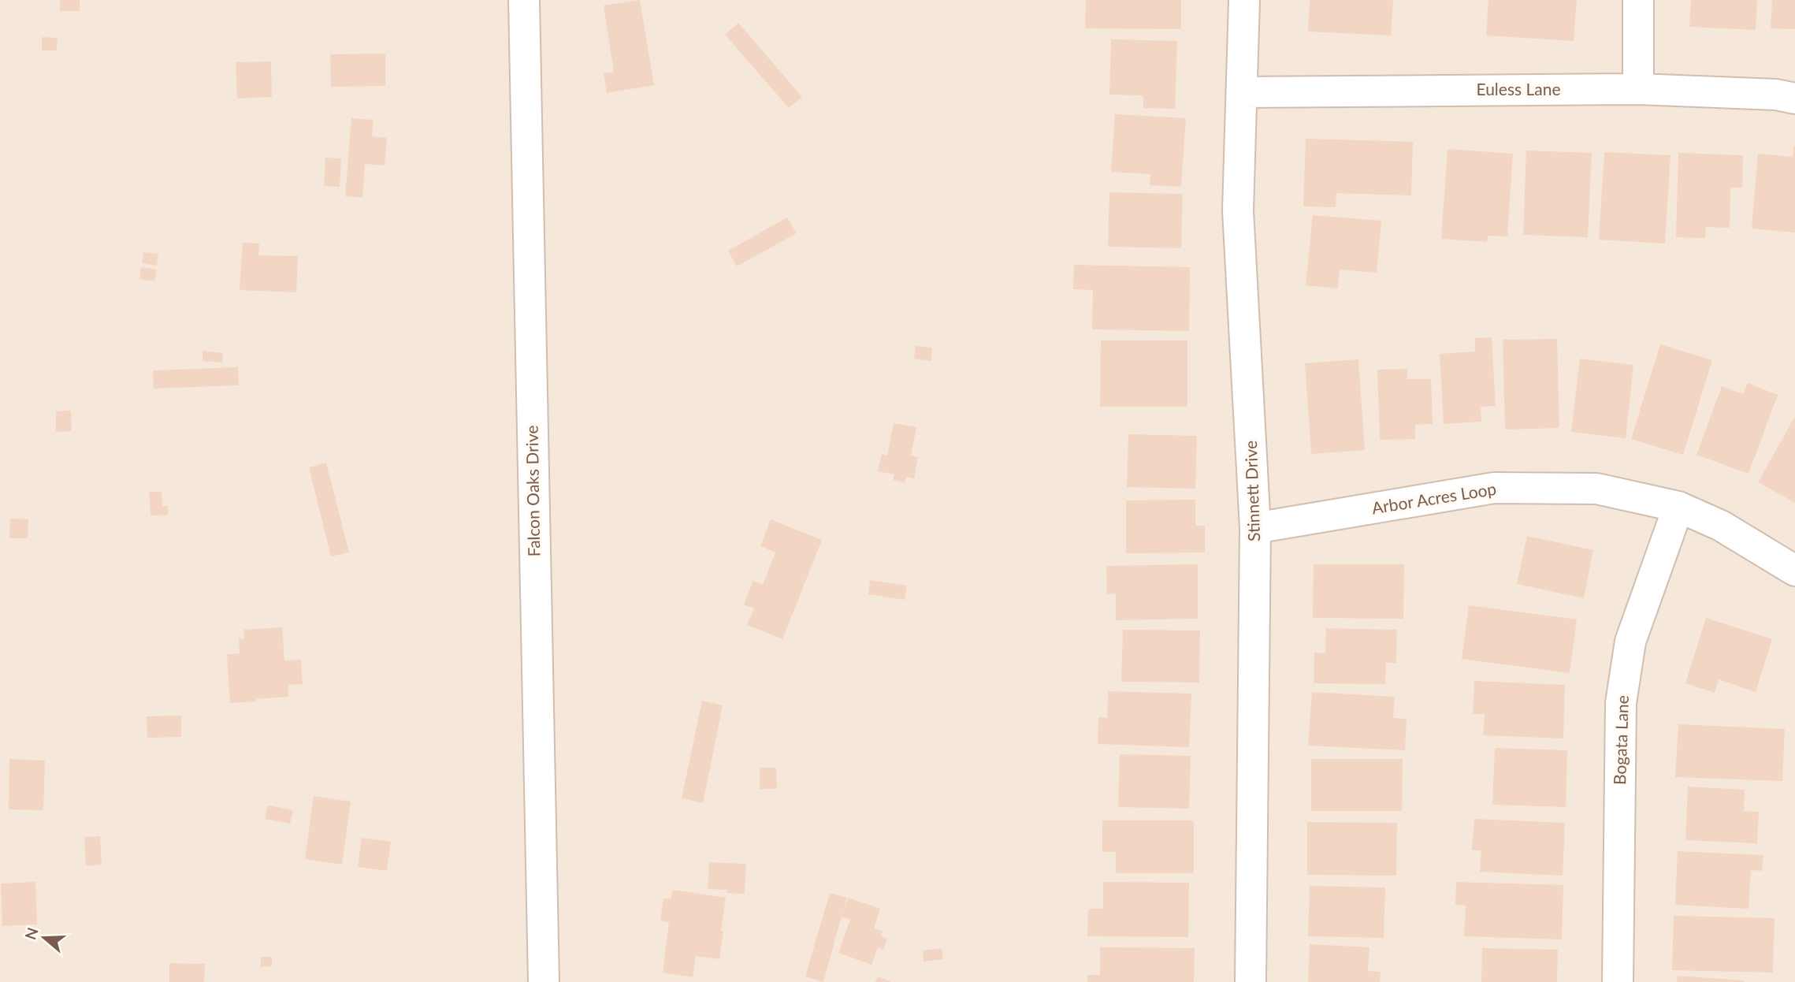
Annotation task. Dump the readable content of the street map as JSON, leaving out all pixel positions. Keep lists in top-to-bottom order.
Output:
{
  "streets": {
    "street": [
      "Euless Lane",
      "Falcon Oaks Drive",
      "Stinnett Drive",
      "Arbor Acres Loop",
      "Bogata Lane"
    ]
  },
  "crossings": [
    ["Euless Lane", "Stinnett Drive"],
    ["Stinnett Drive", "Arbor Acres Loop"],
    ["Arbor Acres Loop", "Bogata Lane"]
  ],
  "north": "left"
}
